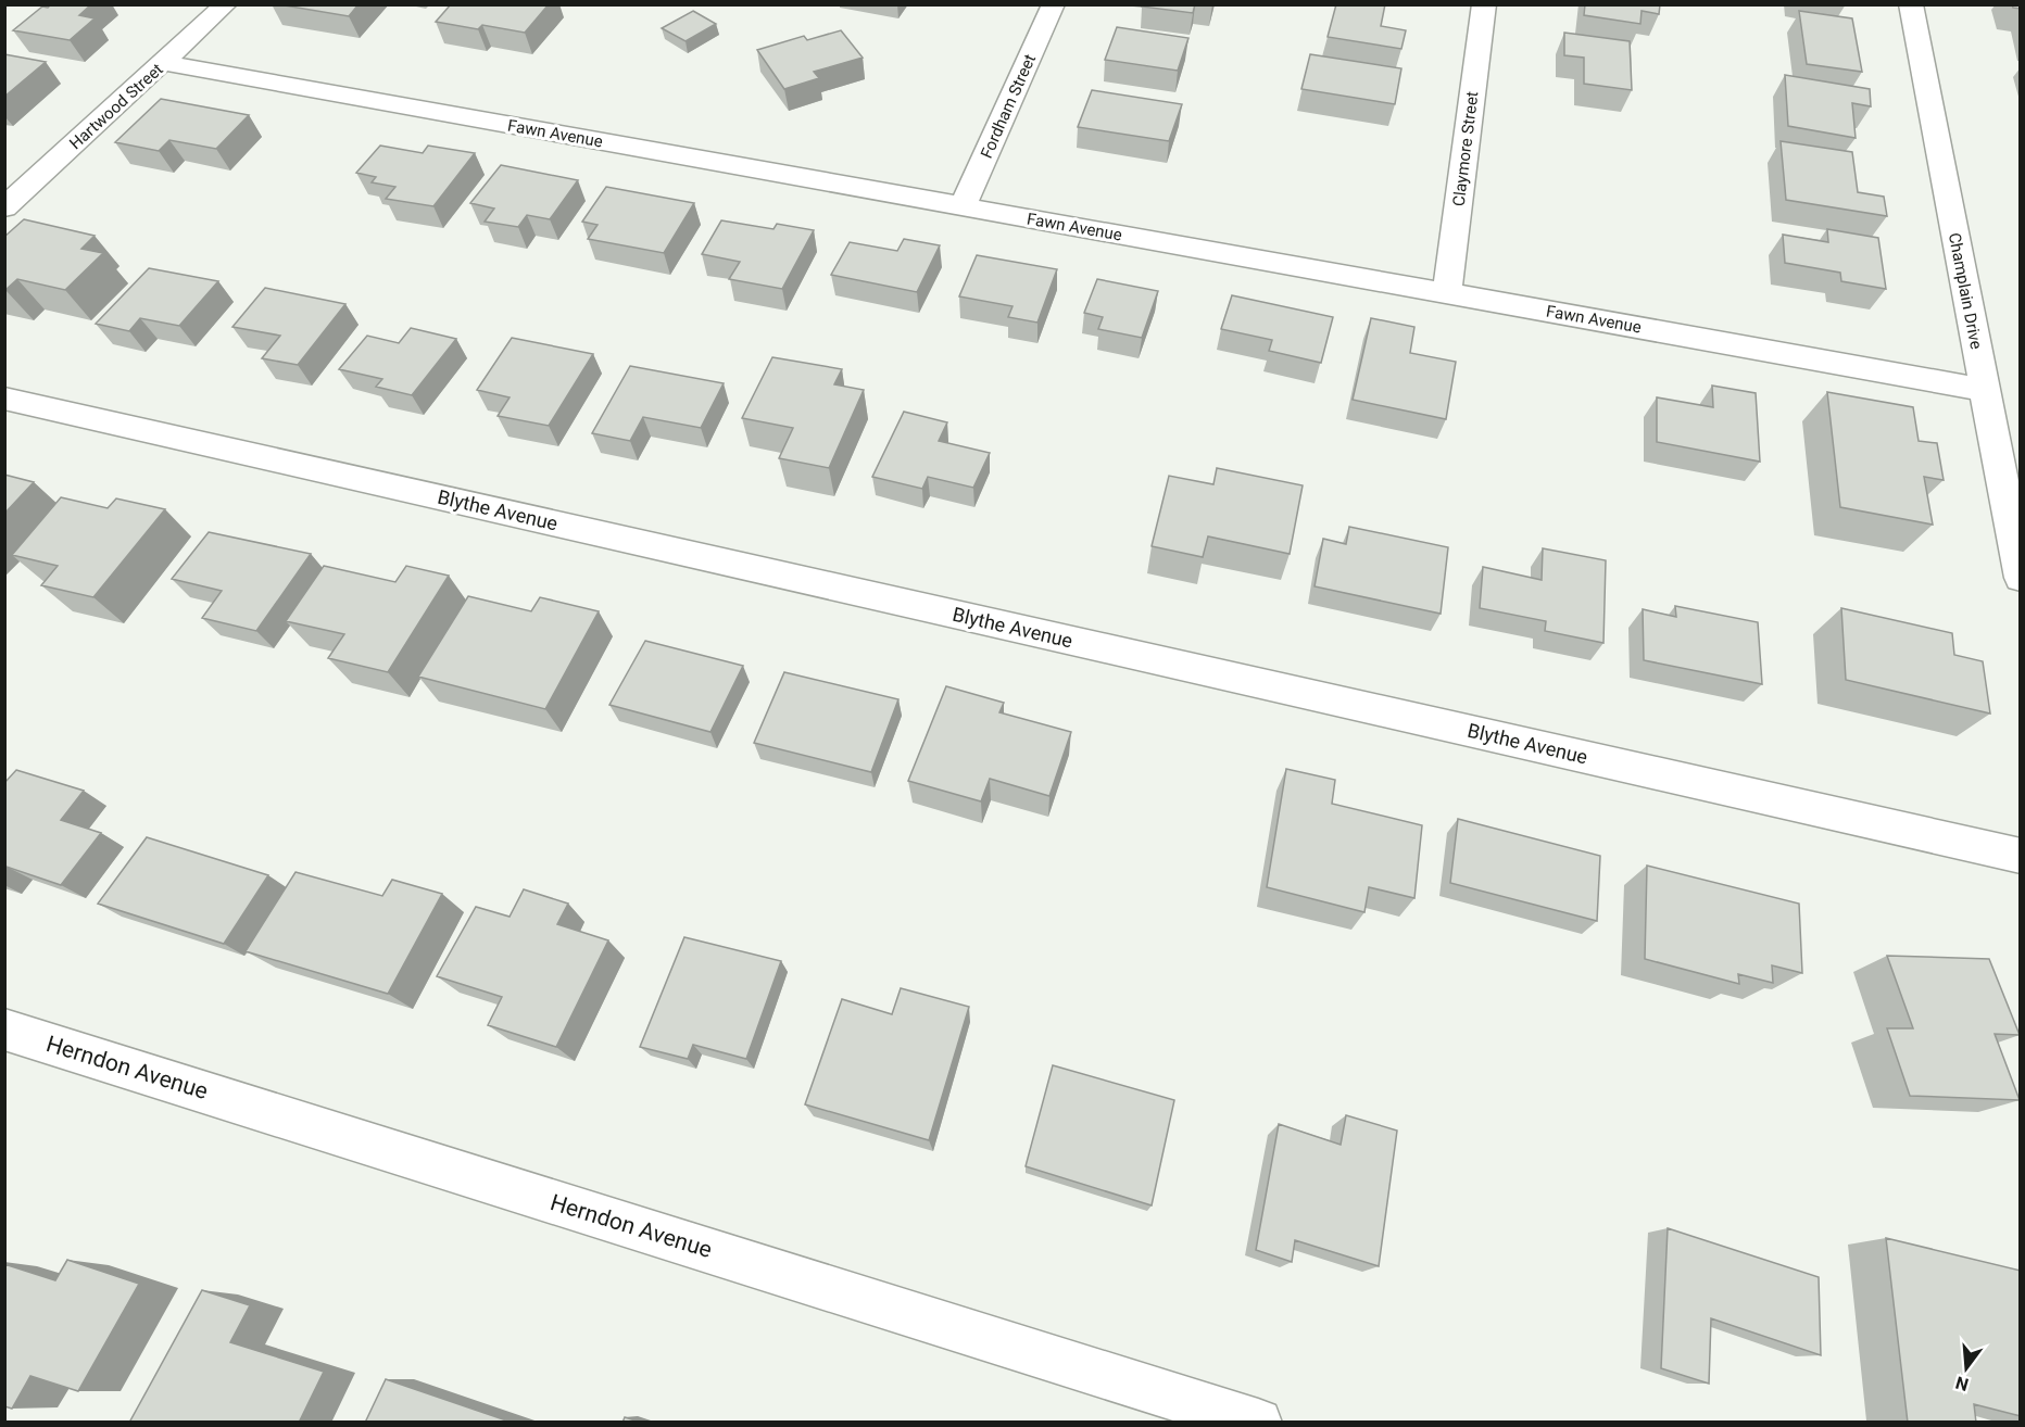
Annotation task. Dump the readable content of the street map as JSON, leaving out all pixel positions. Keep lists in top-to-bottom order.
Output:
{
  "streets": {
    "street": [
      "Hartwood Street",
      "Fordham Street",
      "Fawn Avenue",
      "Claymore Street",
      "Champlain Drive",
      "Blythe Avenue",
      "Herndon Avenue"
    ]
  },
  "crossings": [
    ["Hartwood Street", "Fawn Avenue"],
    ["Fordham Street", "Fawn Avenue"],
    ["Fawn Avenue", "Claymore Street"],
    ["Fawn Avenue", "Champlain Drive"]
  ],
  "north": "bottom"
}
